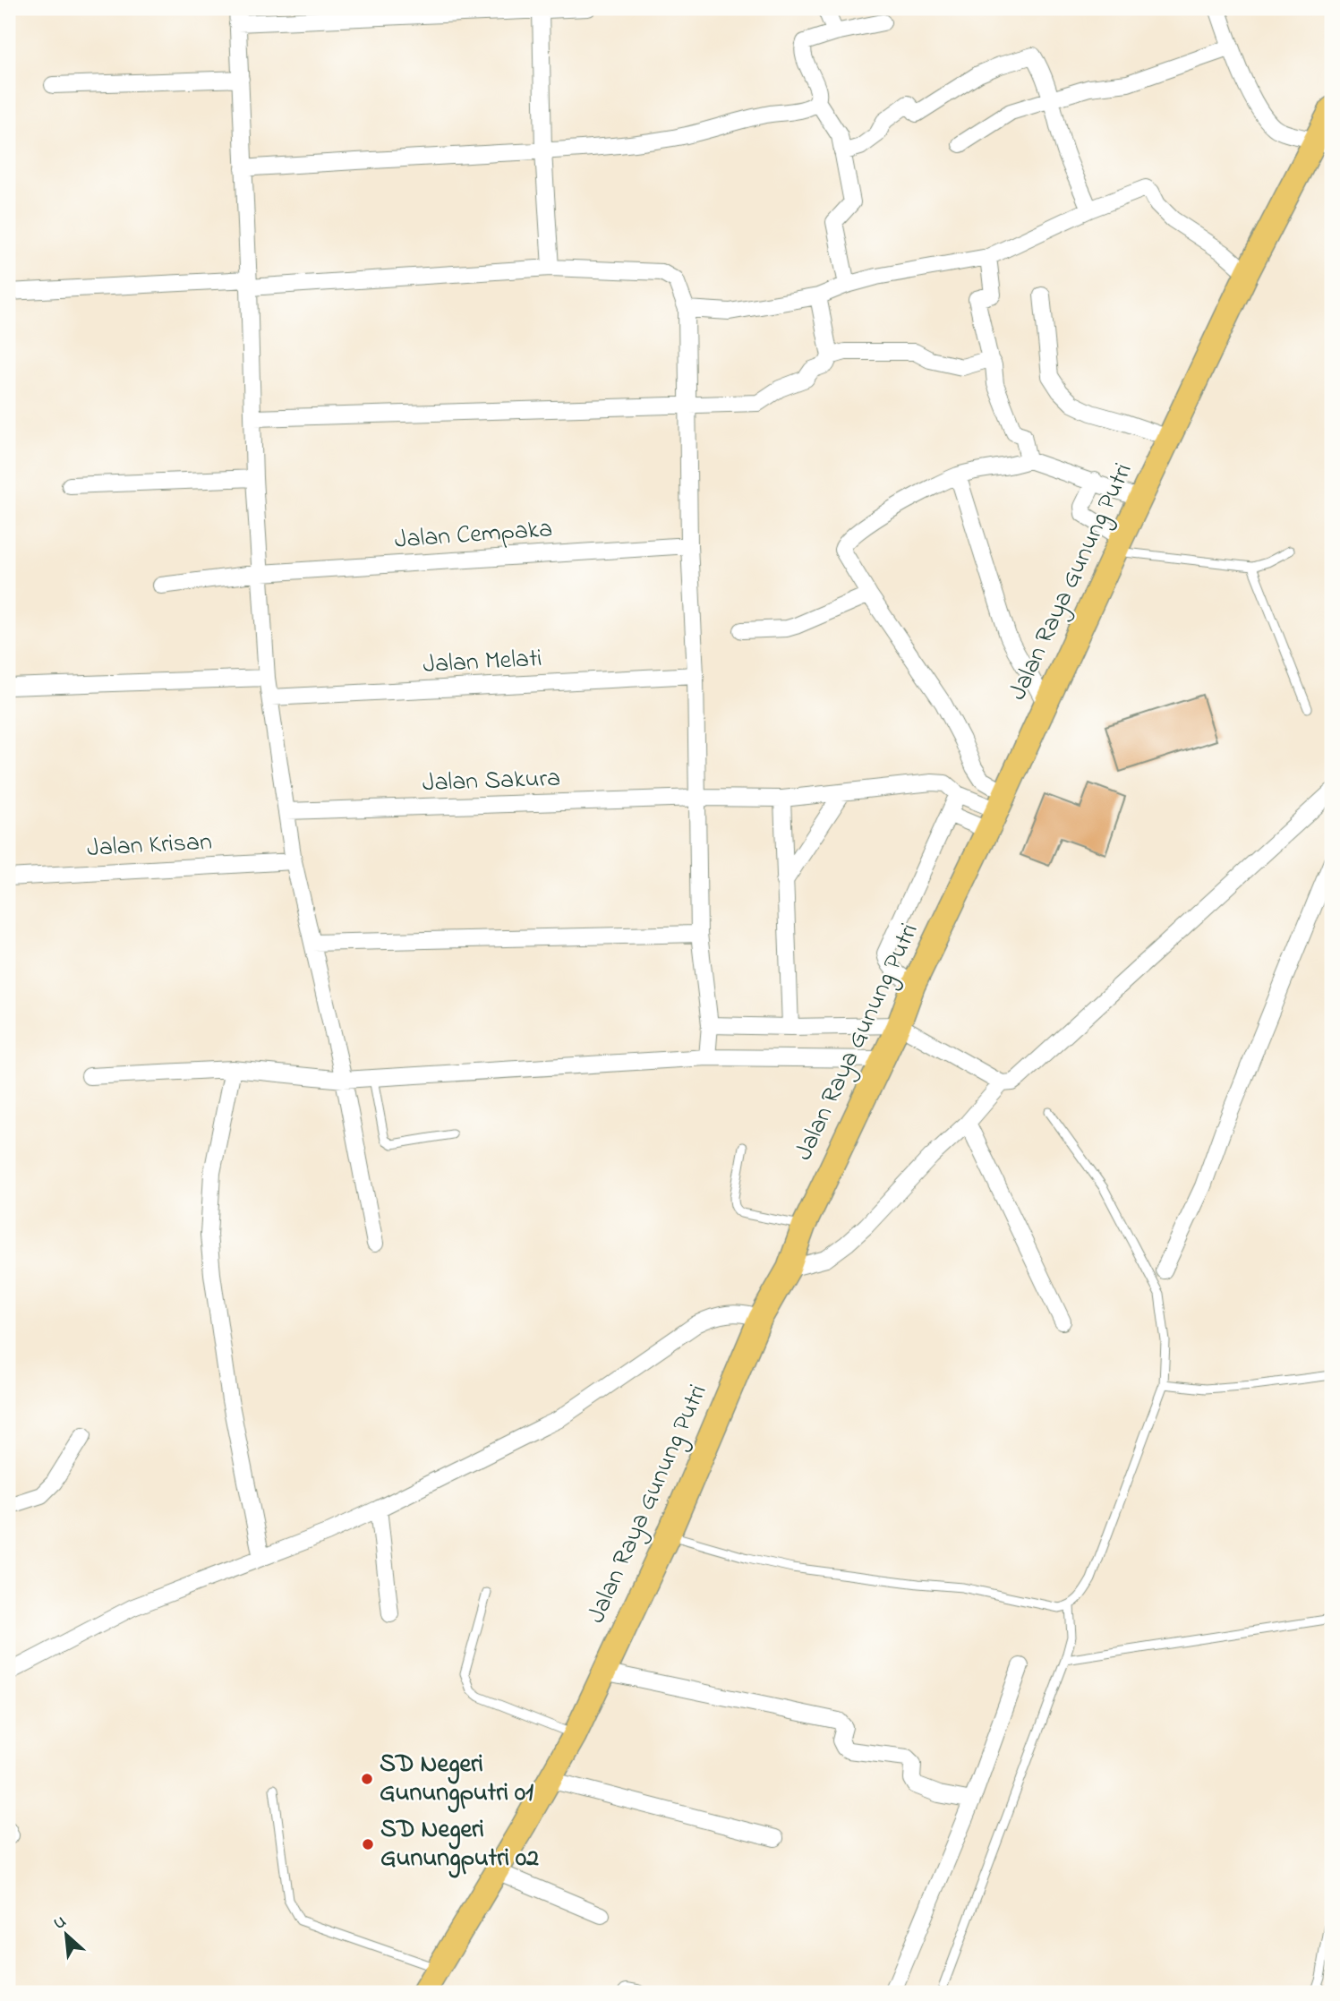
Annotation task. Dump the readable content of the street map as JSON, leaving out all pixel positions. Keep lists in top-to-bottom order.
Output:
{
  "streets": {
    "main road": ["Jalan Raya Gunung Putri"],
    "street": [
      "Jalan Cempaka",
      "Jalan Melati",
      "Jalan Sakura",
      "Jalan Krisan"
    ]
  },
  "crossings": [
    ["Jalan Raya Gunung Putri", "Jalan Sakura"]
  ],
  "places": ["SD Negeri Gunungputri 01", "SD Negeri Gunungputri 02"],
  "north": "top left"
}
